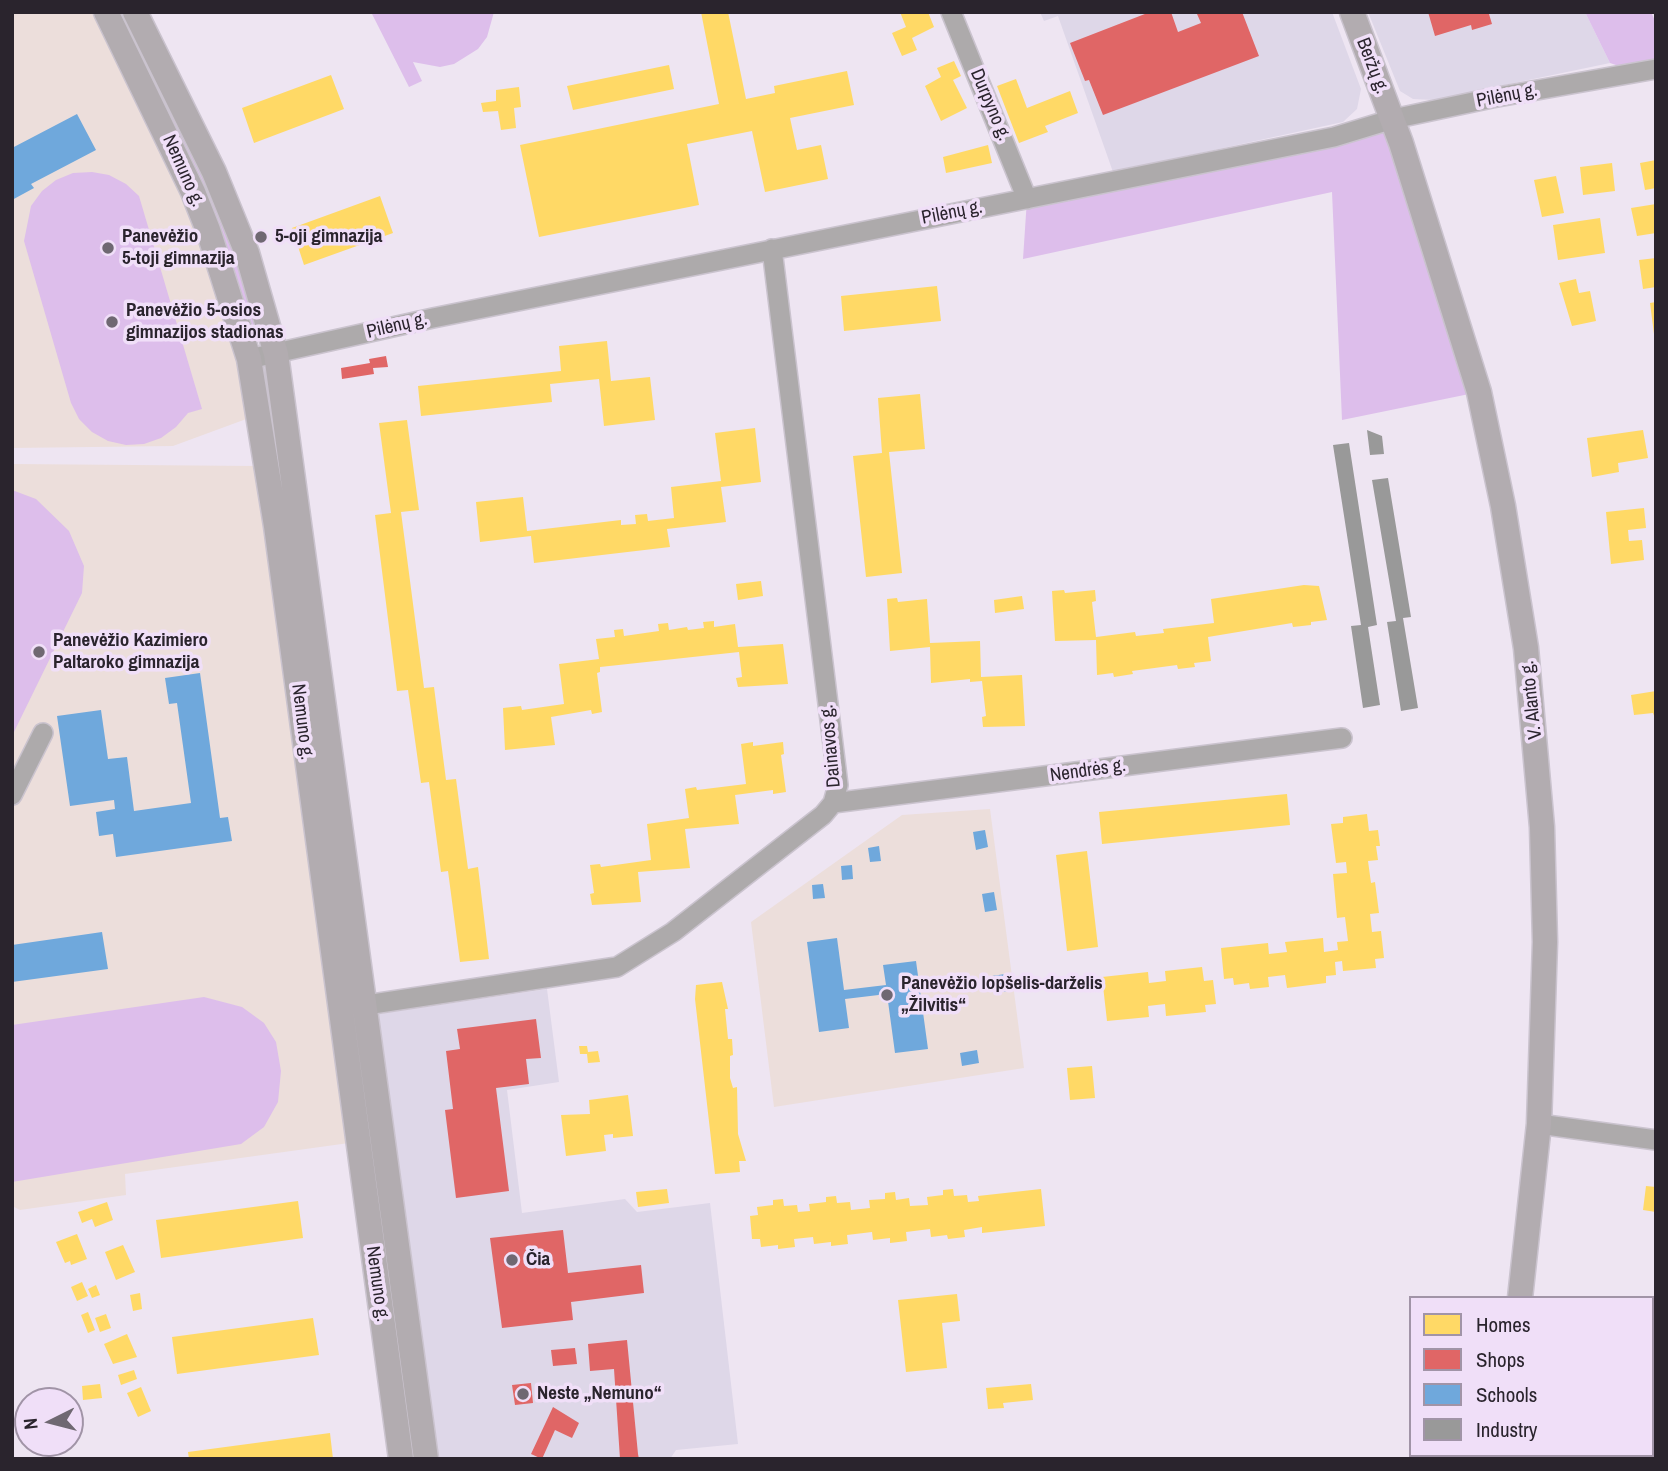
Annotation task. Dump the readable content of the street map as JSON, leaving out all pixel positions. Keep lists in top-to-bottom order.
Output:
{
  "streets": {
    "main road": ["Beržų g.", "Nemuno g.", "V. Alanto g."],
    "street": [
      "Pilėnų g.",
      "Durpyno g.",
      "Dainavos g.",
      "Nendrės g."
    ]
  },
  "crossings": [
    ["Beržų g.", "Pilėnų g."],
    ["Beržų g.", "V. Alanto g."],
    ["Pilėnų g.", "Durpyno g."],
    ["Pilėnų g.", "Nemuno g."],
    ["Pilėnų g.", "V. Alanto g."],
    ["Pilėnų g.", "Dainavos g."],
    ["Nemuno g.", "Dainavos g."],
    ["Dainavos g.", "Nendrės g."]
  ],
  "places": [
    "5-oji gimnazija",
    "Panevėžio 5-toji gimnazija",
    "Panevėžio 5-osios gimnazijos stadionas",
    "Panevėžio Kazimiero Paltaroko gimnazija",
    "Panevėžio lopšelis-darželis „Žilvitis“",
    "Čia",
    "Neste „Nemuno“"
  ],
  "legend": [
    "Homes",
    "Shops",
    "Schools",
    "Industry"
  ],
  "north": "left"
}
